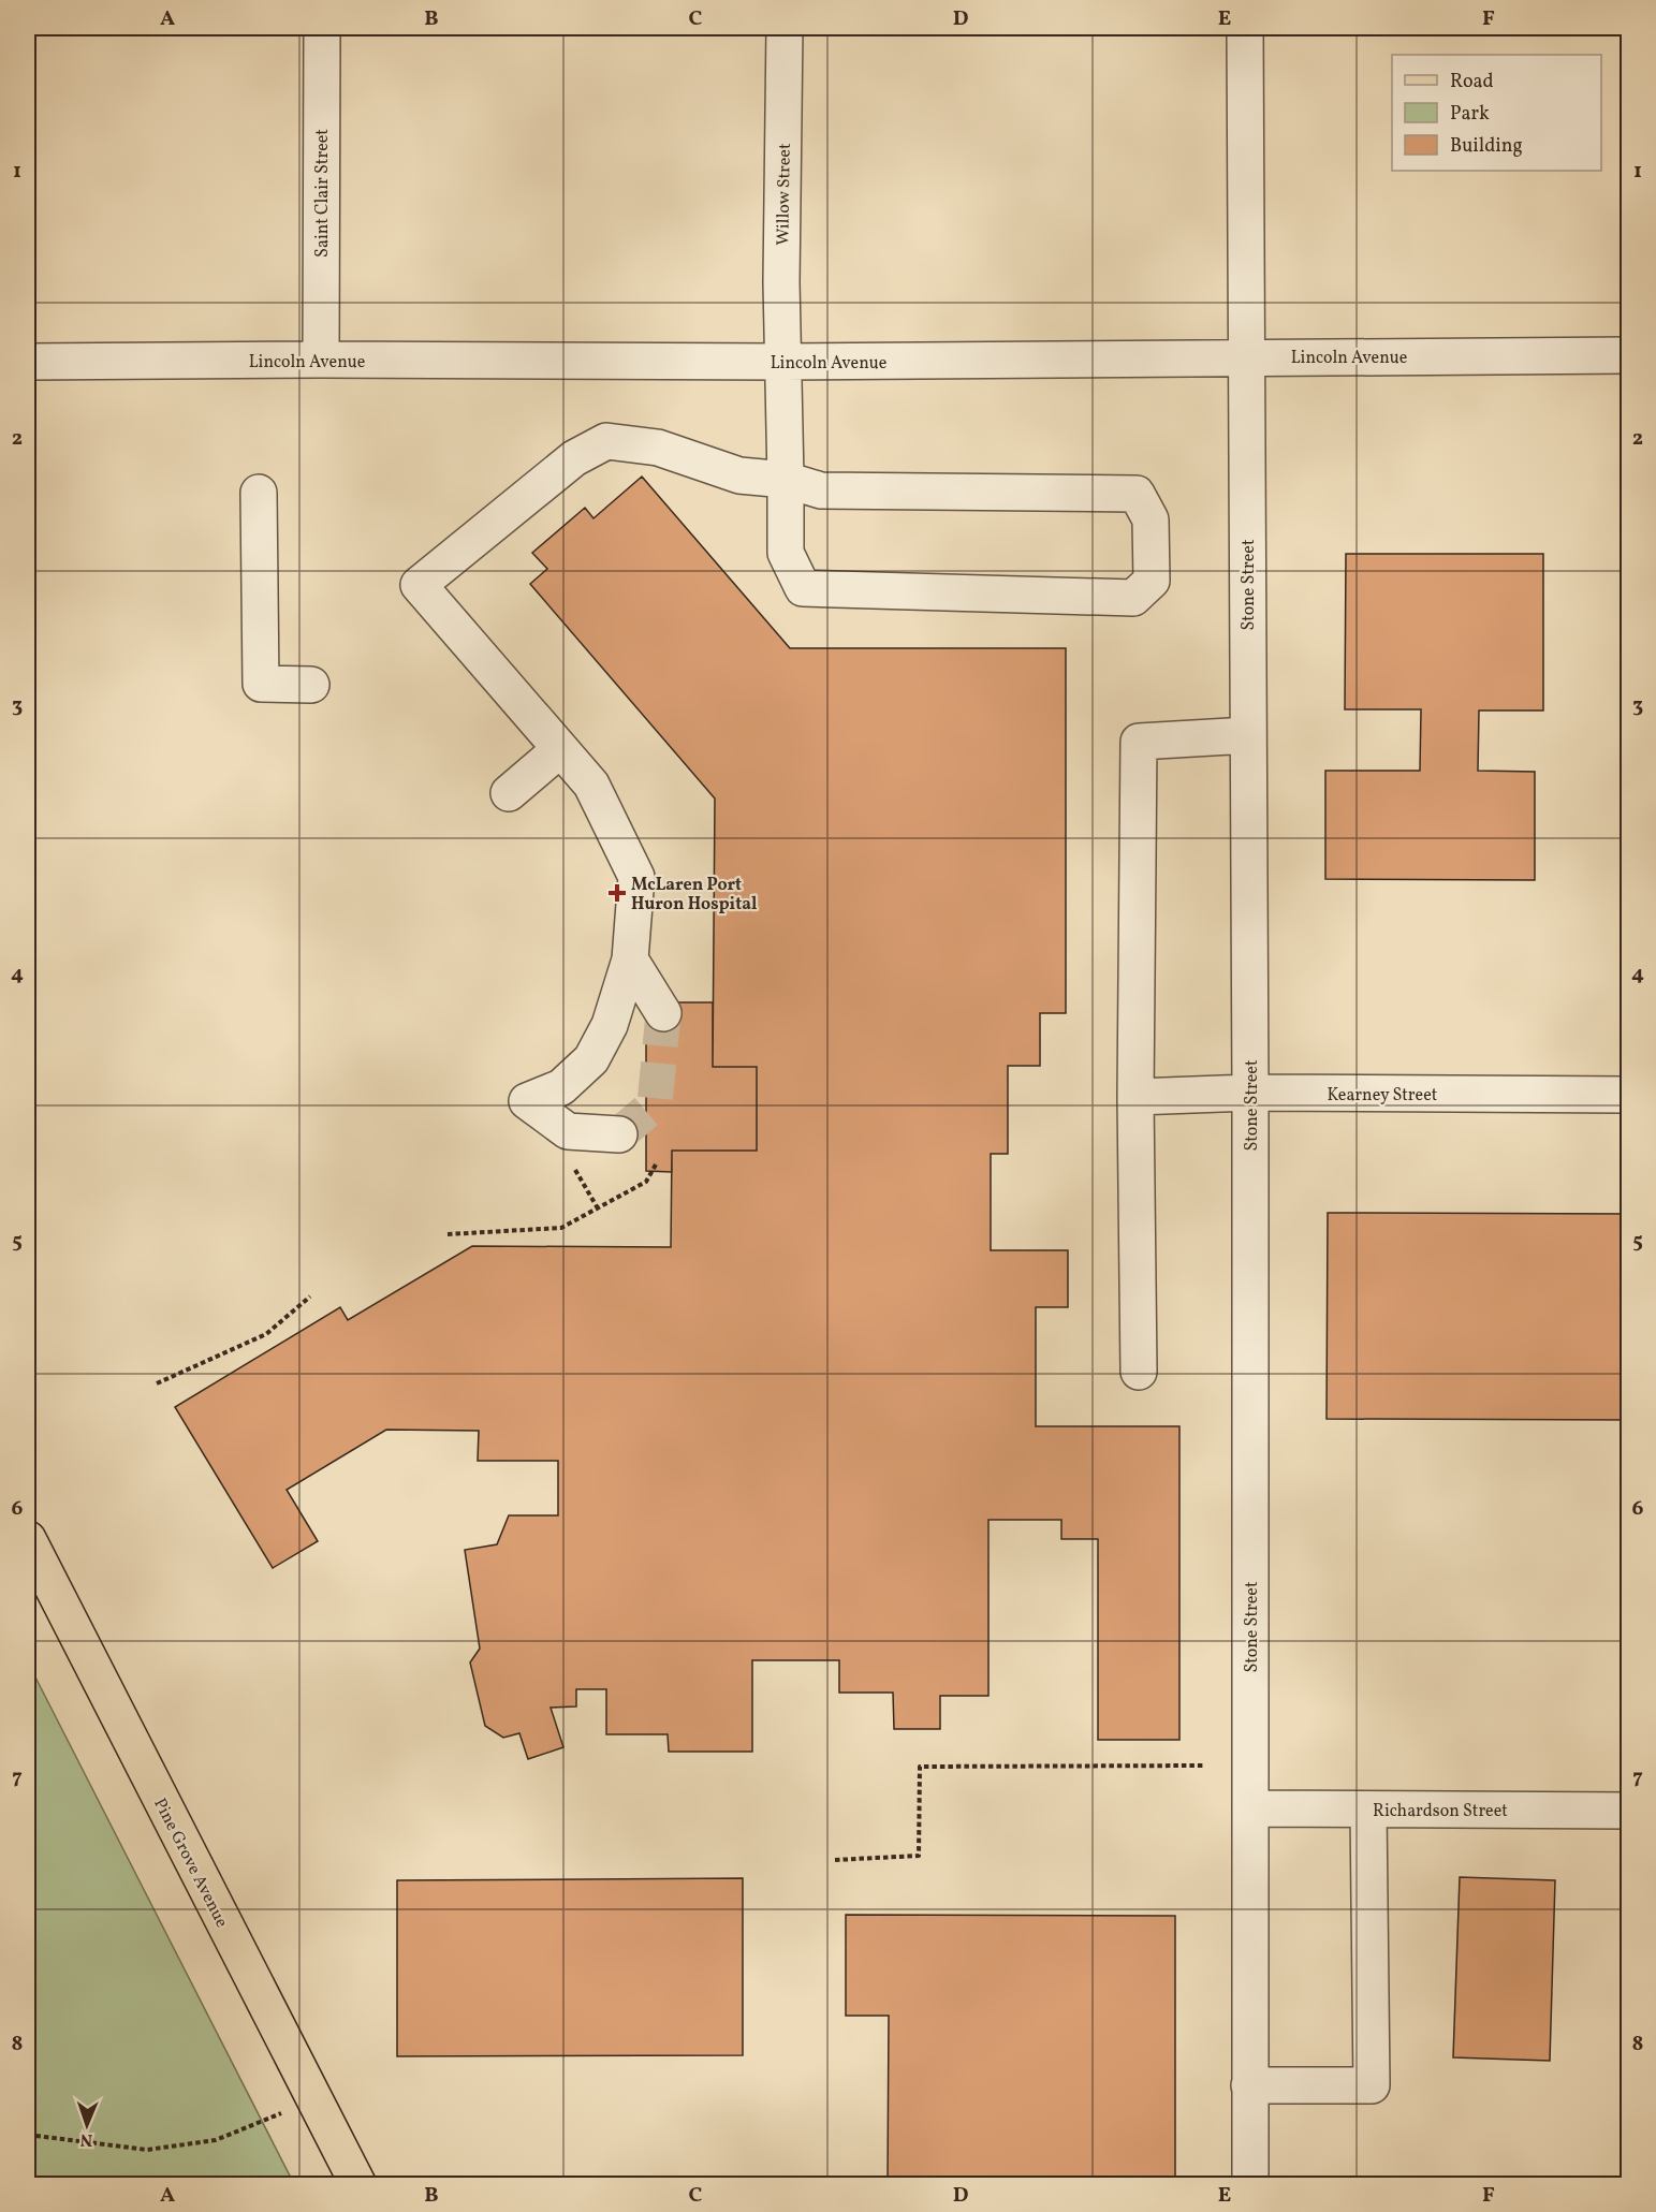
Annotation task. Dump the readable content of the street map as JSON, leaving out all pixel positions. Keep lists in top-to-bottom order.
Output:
{
  "streets": {
    "main road": ["Pine Grove Avenue"],
    "street": [
      "Saint Clair Street",
      "Willow Street",
      "Lincoln Avenue",
      "Stone Street",
      "Kearney Street",
      "Richardson Street"
    ]
  },
  "crossings": [
    ["Saint Clair Street", "Lincoln Avenue"],
    ["Willow Street", "Lincoln Avenue"],
    ["Lincoln Avenue", "Stone Street"],
    ["Stone Street", "Kearney Street"],
    ["Stone Street", "Richardson Street"]
  ],
  "places": {
    "health": ["McLaren Port Huron Hospital"]
  },
  "legend": ["Road", "Park", "Building"],
  "north": "bottom",
  "grid": {
    "columns": [
      "A",
      "B",
      "C",
      "D",
      "E",
      "F"
    ],
    "rows": [
      "1",
      "2",
      "3",
      "4",
      "5",
      "6",
      "7",
      "8"
    ]
  }
}
